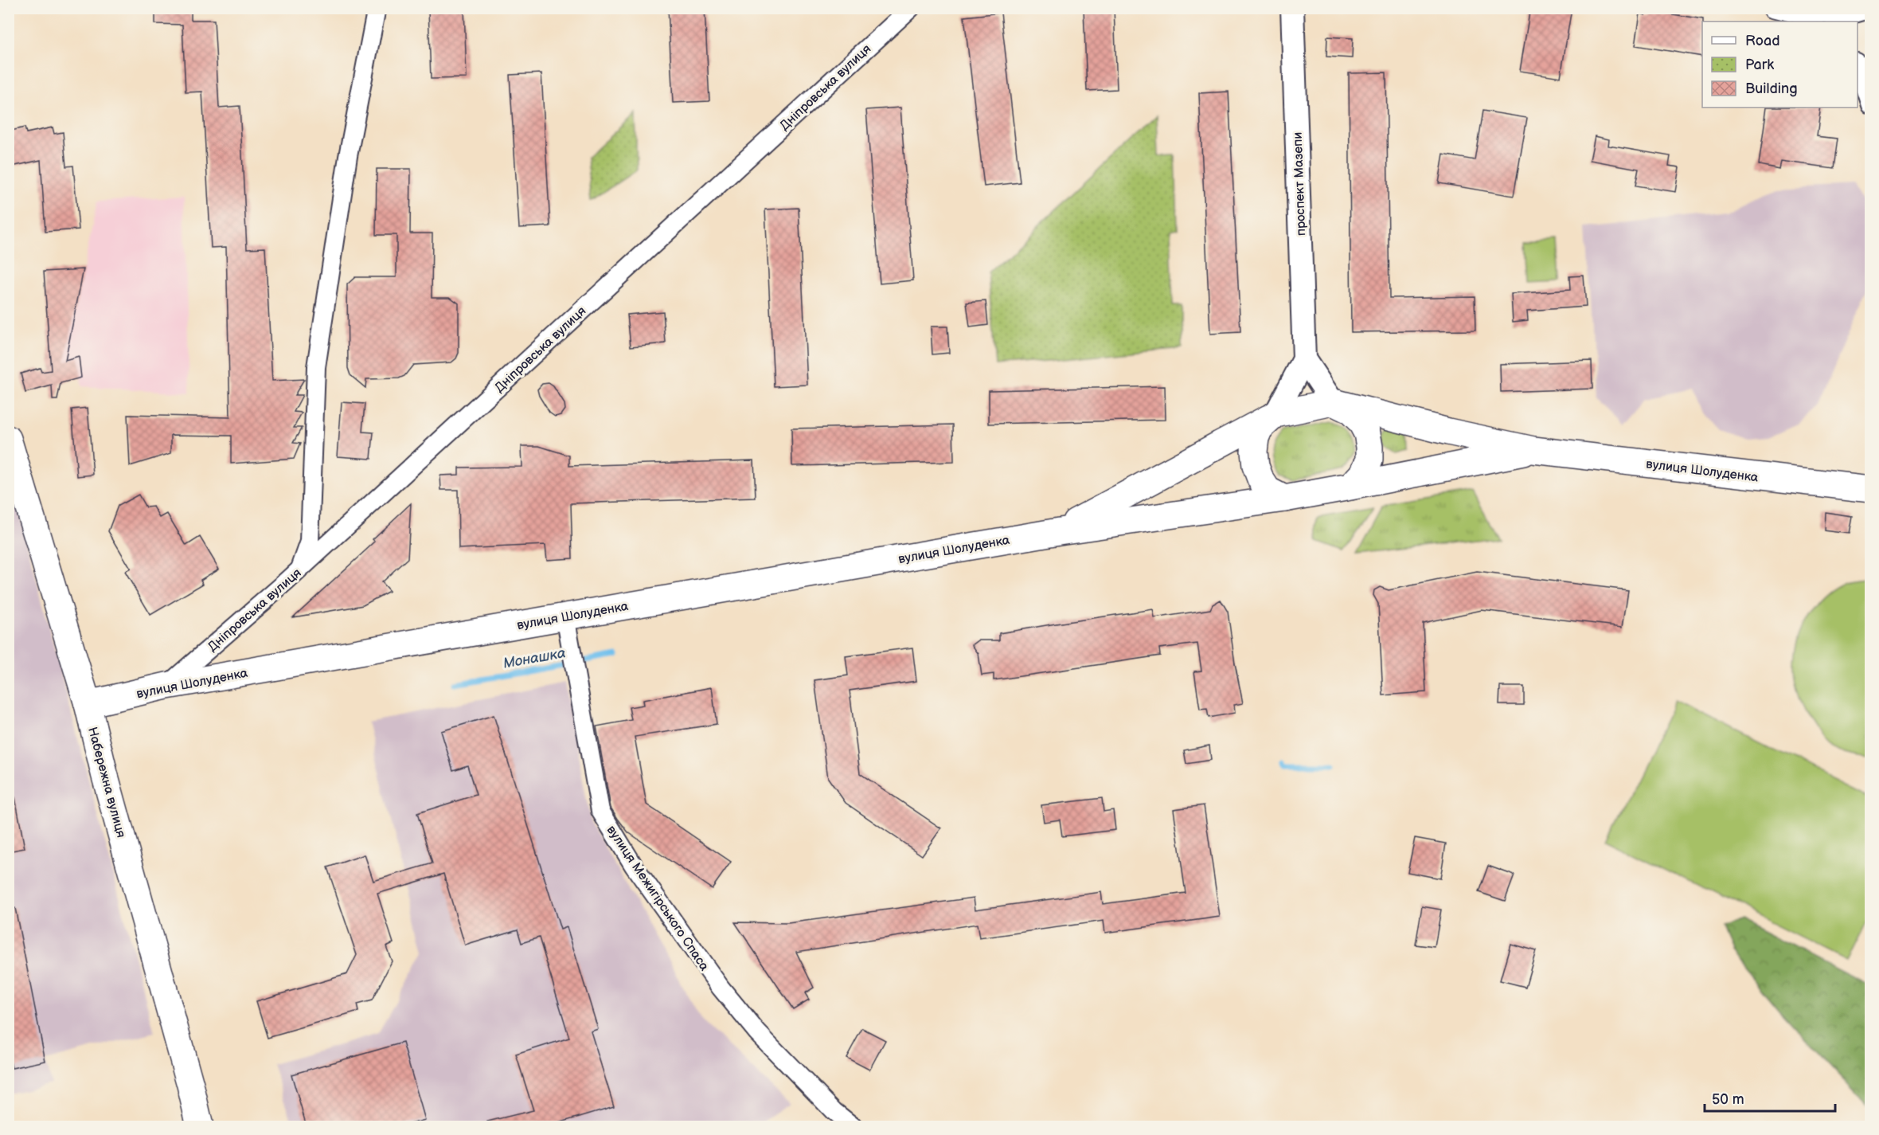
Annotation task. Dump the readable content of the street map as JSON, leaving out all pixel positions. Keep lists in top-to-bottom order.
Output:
{
  "streets": {
    "main road": ["вулиця Шолуденка", "Набережна вулиця"],
    "street": ["Дніпровська вулиця", "проспект Мазепи", "вулиця Межигірського Спаса"]
  },
  "crossings": [
    ["Дніпровська вулиця", "вулиця Шолуденка"],
    ["проспект Мазепи", "вулиця Шолуденка"],
    ["вулиця Шолуденка", "Набережна вулиця"],
    ["вулиця Шолуденка", "вулиця Межигірського Спаса"]
  ],
  "water": ["Монашка"],
  "legend": ["Road", "Park", "Building"],
  "scale_bar": "50 m"
}
